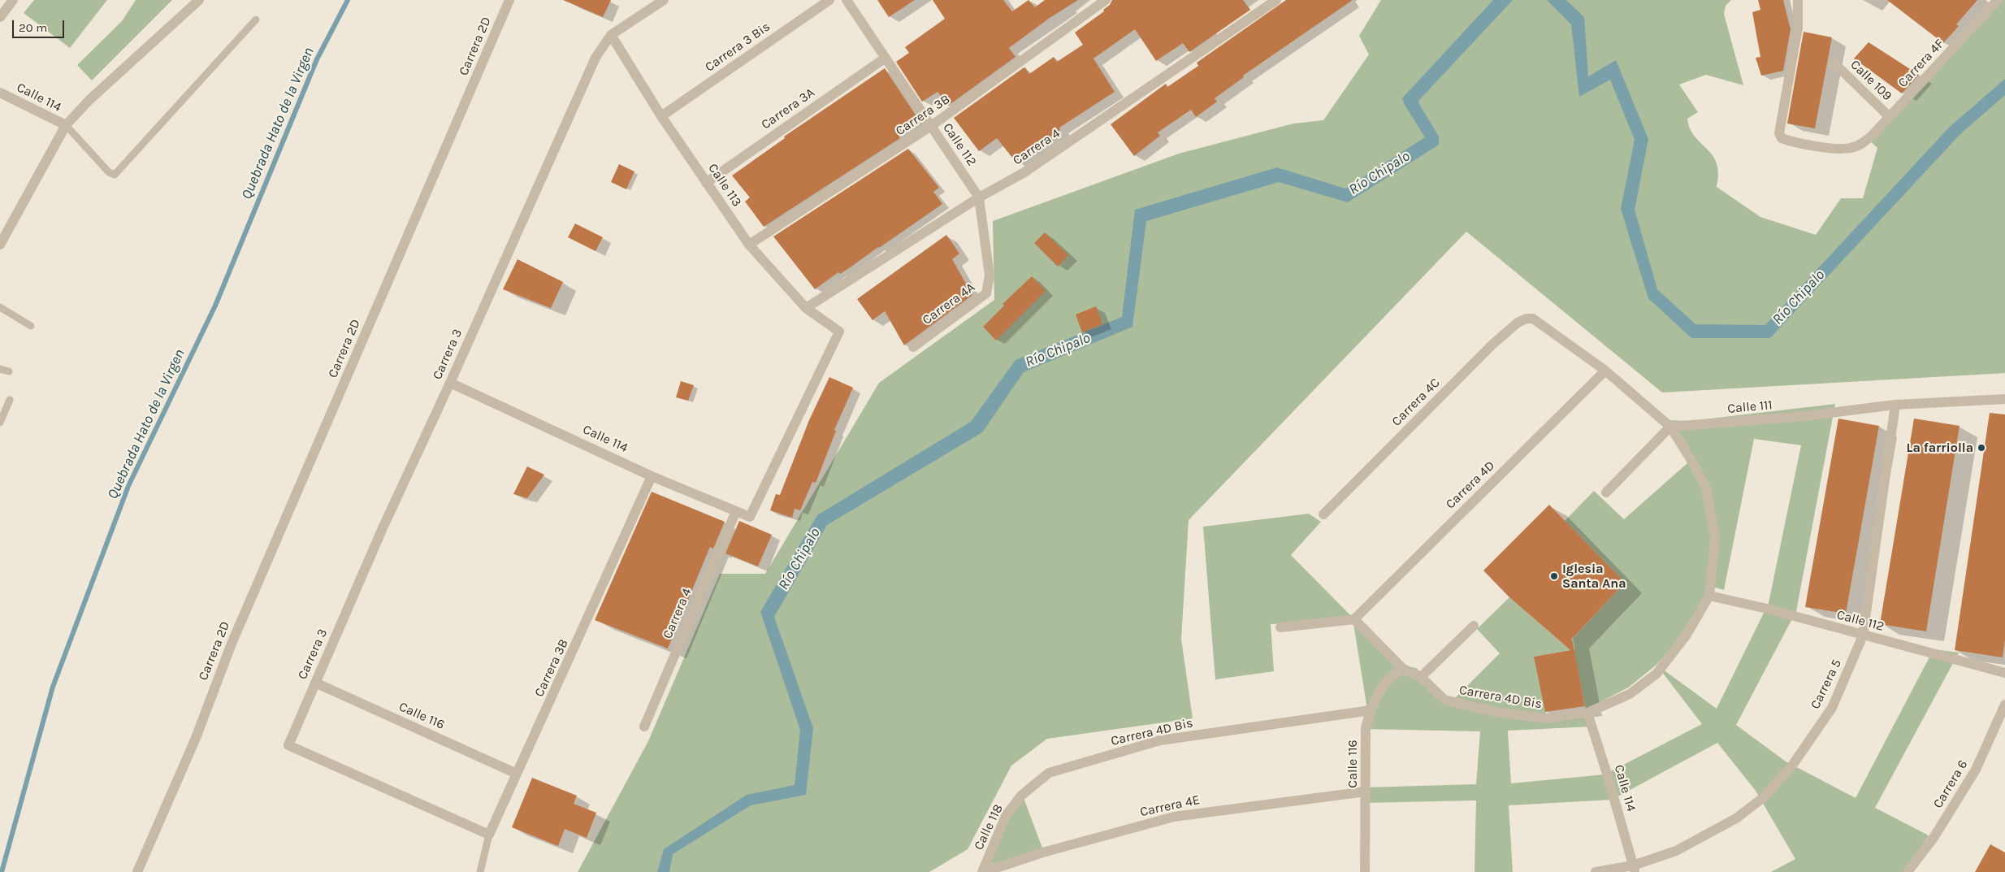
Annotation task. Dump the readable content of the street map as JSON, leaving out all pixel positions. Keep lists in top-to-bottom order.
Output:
{
  "streets": {
    "street": [
      "Carrera 2D",
      "Carrera 3 Bis",
      "Carrera 4F",
      "Calle 109",
      "Calle 114",
      "Carrera 3A",
      "Carrera 3B",
      "Calle 112",
      "Carrera 4",
      "Calle 113",
      "Carrera 4A",
      "Carrera 3",
      "Carrera 4C",
      "Calle 111",
      "Carrera 4D",
      "Carrera 5",
      "Carrera 4D Bis",
      "Calle 116",
      "Carrera 6",
      "Carrera 4E",
      "Calle 118"
    ]
  },
  "crossings": [
    ["Carrera 3 Bis", "Calle 113"],
    ["Carrera 4F", "Calle 109"],
    ["Calle 114", "Carrera 3B"],
    ["Calle 114", "Carrera 4"],
    ["Calle 114", "Calle 113"],
    ["Calle 114", "Carrera 3"],
    ["Calle 114", "Carrera 5"],
    ["Calle 114", "Carrera 4D Bis"],
    ["Carrera 3A", "Calle 112"],
    ["Carrera 3A", "Calle 113"],
    ["Carrera 3B", "Calle 112"],
    ["Carrera 3B", "Calle 113"],
    ["Carrera 3B", "Carrera 3"],
    ["Carrera 3B", "Calle 116"],
    ["Calle 112", "Carrera 4"],
    ["Calle 112", "Carrera 4A"],
    ["Calle 112", "Carrera 5"],
    ["Calle 112", "Carrera 4D Bis"],
    ["Carrera 4", "Calle 113"],
    ["Calle 113", "Carrera 3"],
    ["Carrera 3", "Calle 116"],
    ["Carrera 4C", "Carrera 4D"],
    ["Calle 111", "Carrera 5"],
    ["Calle 111", "Carrera 4D Bis"],
    ["Carrera 4D", "Carrera 4D Bis"],
    ["Carrera 4D Bis", "Calle 116"],
    ["Carrera 4D Bis", "Calle 118"],
    ["Calle 116", "Carrera 4E"],
    ["Carrera 4E", "Calle 118"]
  ],
  "water": ["Quebrada Hato de la Virgen", "Río Chipalo"],
  "places": ["La farriolla", "Iglesia Santa Ana"],
  "scale_bar": "20 m"
}
